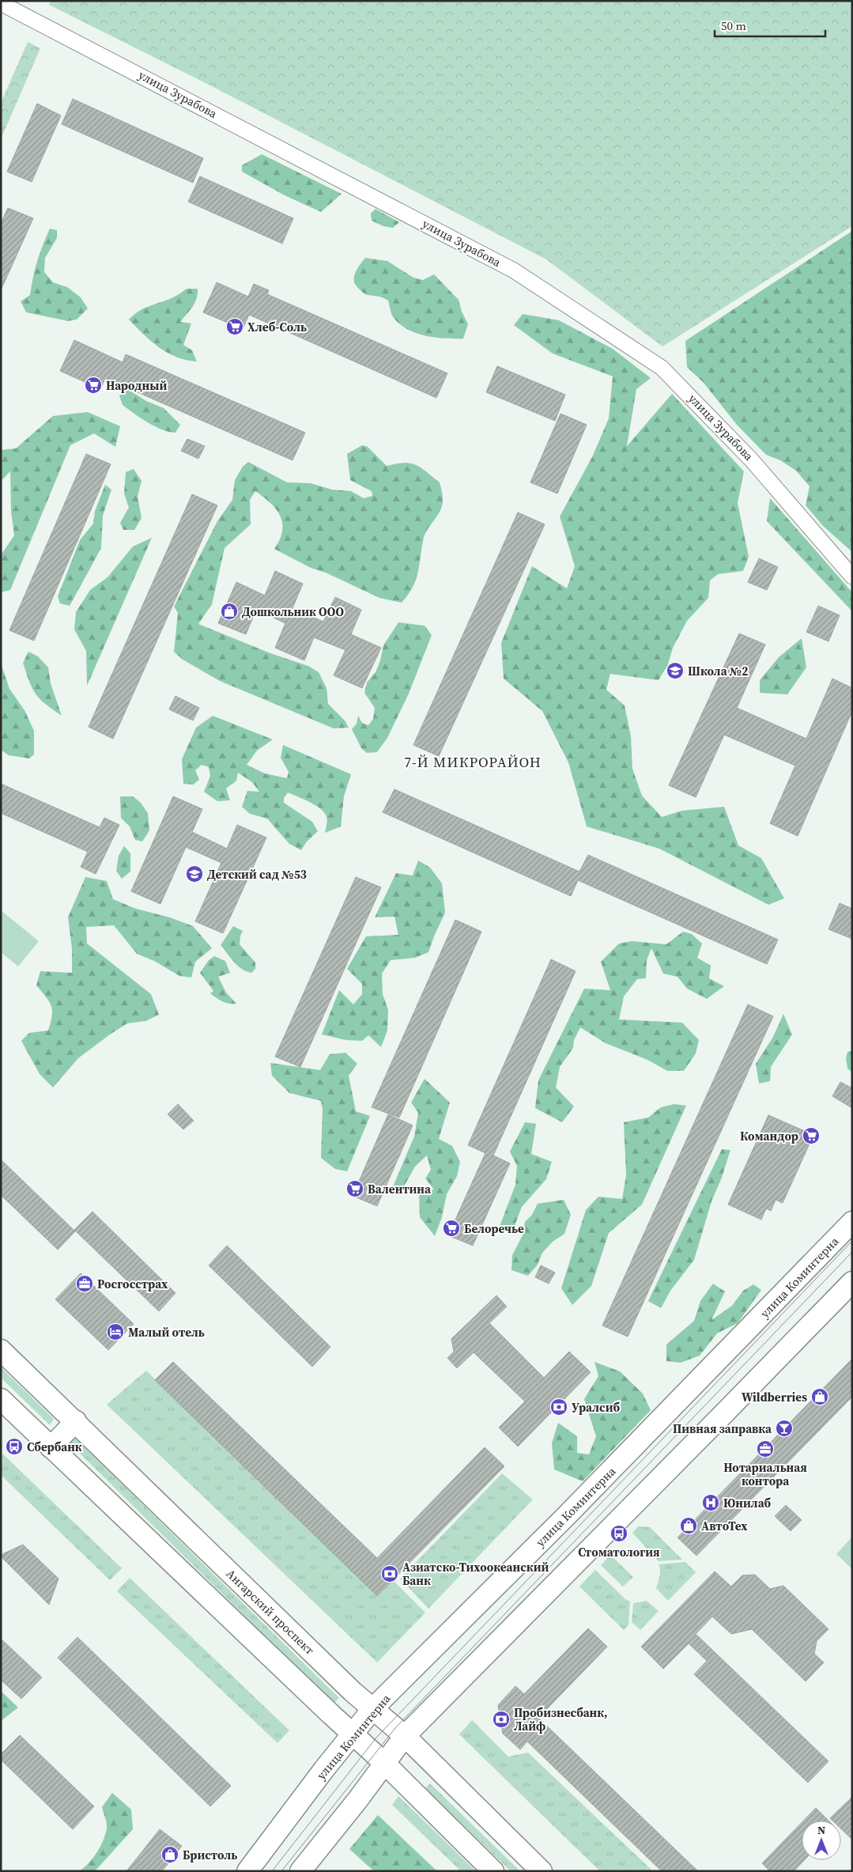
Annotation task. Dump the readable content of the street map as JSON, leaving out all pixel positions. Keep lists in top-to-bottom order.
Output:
{
  "streets": {
    "street": ["улица Зурабова", "улица Коминтерна", "Ангарский проспект"]
  },
  "crossings": [
    ["улица Коминтерна", "Ангарский проспект"]
  ],
  "districts": ["7-Й МИКРОРАЙОН"],
  "places": {
    "supermarket": [
      "Хлеб-Соль",
      "Народный",
      "Командор",
      "Валентина",
      "Белоречье"
    ],
    "shop": [
      "Дошкольник ООО",
      "Wildberries",
      "АвтоТех",
      "Бристоль"
    ],
    "school or university": ["Школа №2", "Детский сад №53"],
    "office": ["Росгосстрах", "Нотариальная контора"],
    "hotel": ["Малый отель"],
    "bank": ["Уралсиб", "Азиатско-Тихоокеанский Банк", "Пробизнесбанк, Лайф"],
    "bar": ["Пивная заправка"],
    "bus stop": ["Сбербанк", "Стоматология"],
    "hospital": ["Юнилаб"]
  },
  "scale_bar": "50 m",
  "north": "top"
}
